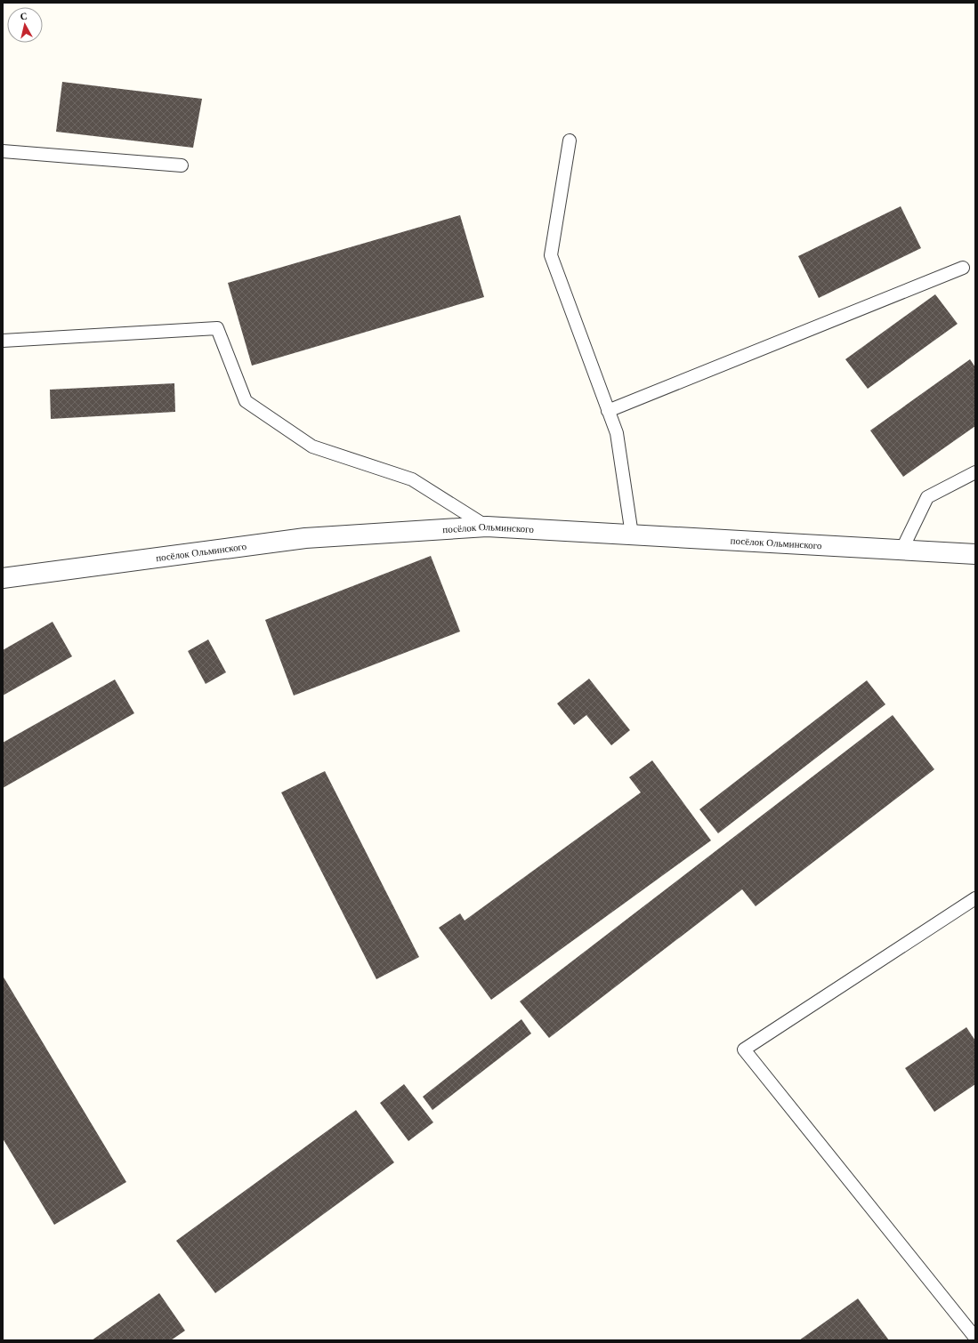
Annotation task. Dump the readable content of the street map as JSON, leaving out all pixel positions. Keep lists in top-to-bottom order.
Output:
{
  "streets": {
    "street": ["посёлок Ольминского"]
  },
  "north": "top"
}
